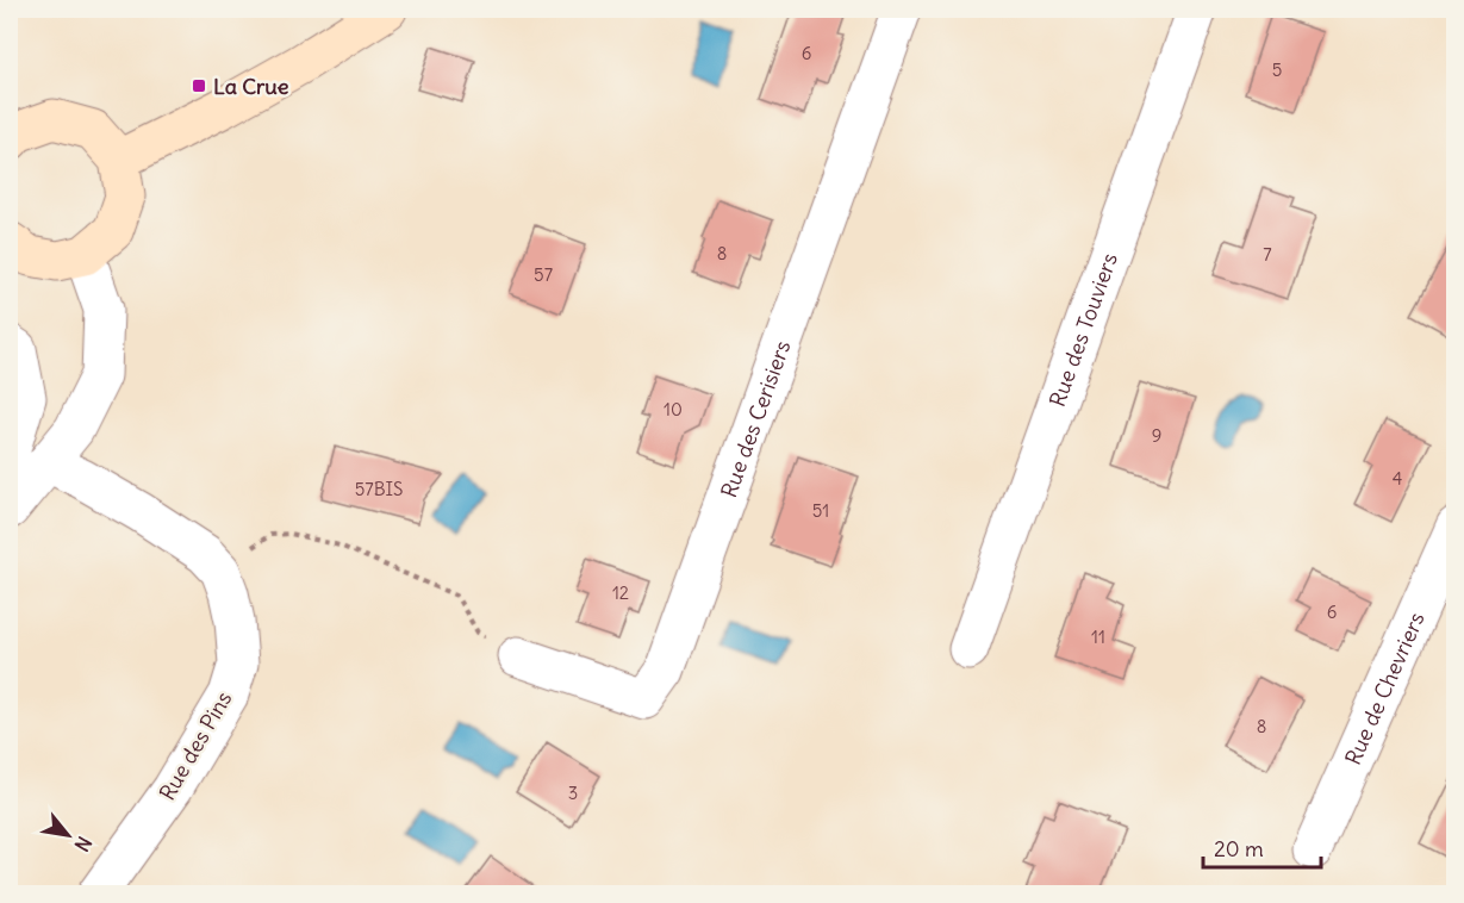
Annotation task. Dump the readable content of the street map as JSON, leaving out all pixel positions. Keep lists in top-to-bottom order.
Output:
{
  "streets": {
    "street": [
      "Rue des Touviers",
      "Rue des Cerisiers",
      "Rue de Chevriers",
      "Rue des Pins"
    ]
  },
  "places": {
    "transit": ["La Crue"]
  },
  "house_numbers": [
    "6",
    "5",
    "8",
    "7",
    "57",
    "10",
    "9",
    "4",
    "57BIS",
    "51",
    "12",
    "6",
    "11",
    "8",
    "3"
  ],
  "scale_bar": "20 m",
  "north": "bottom right"
}
